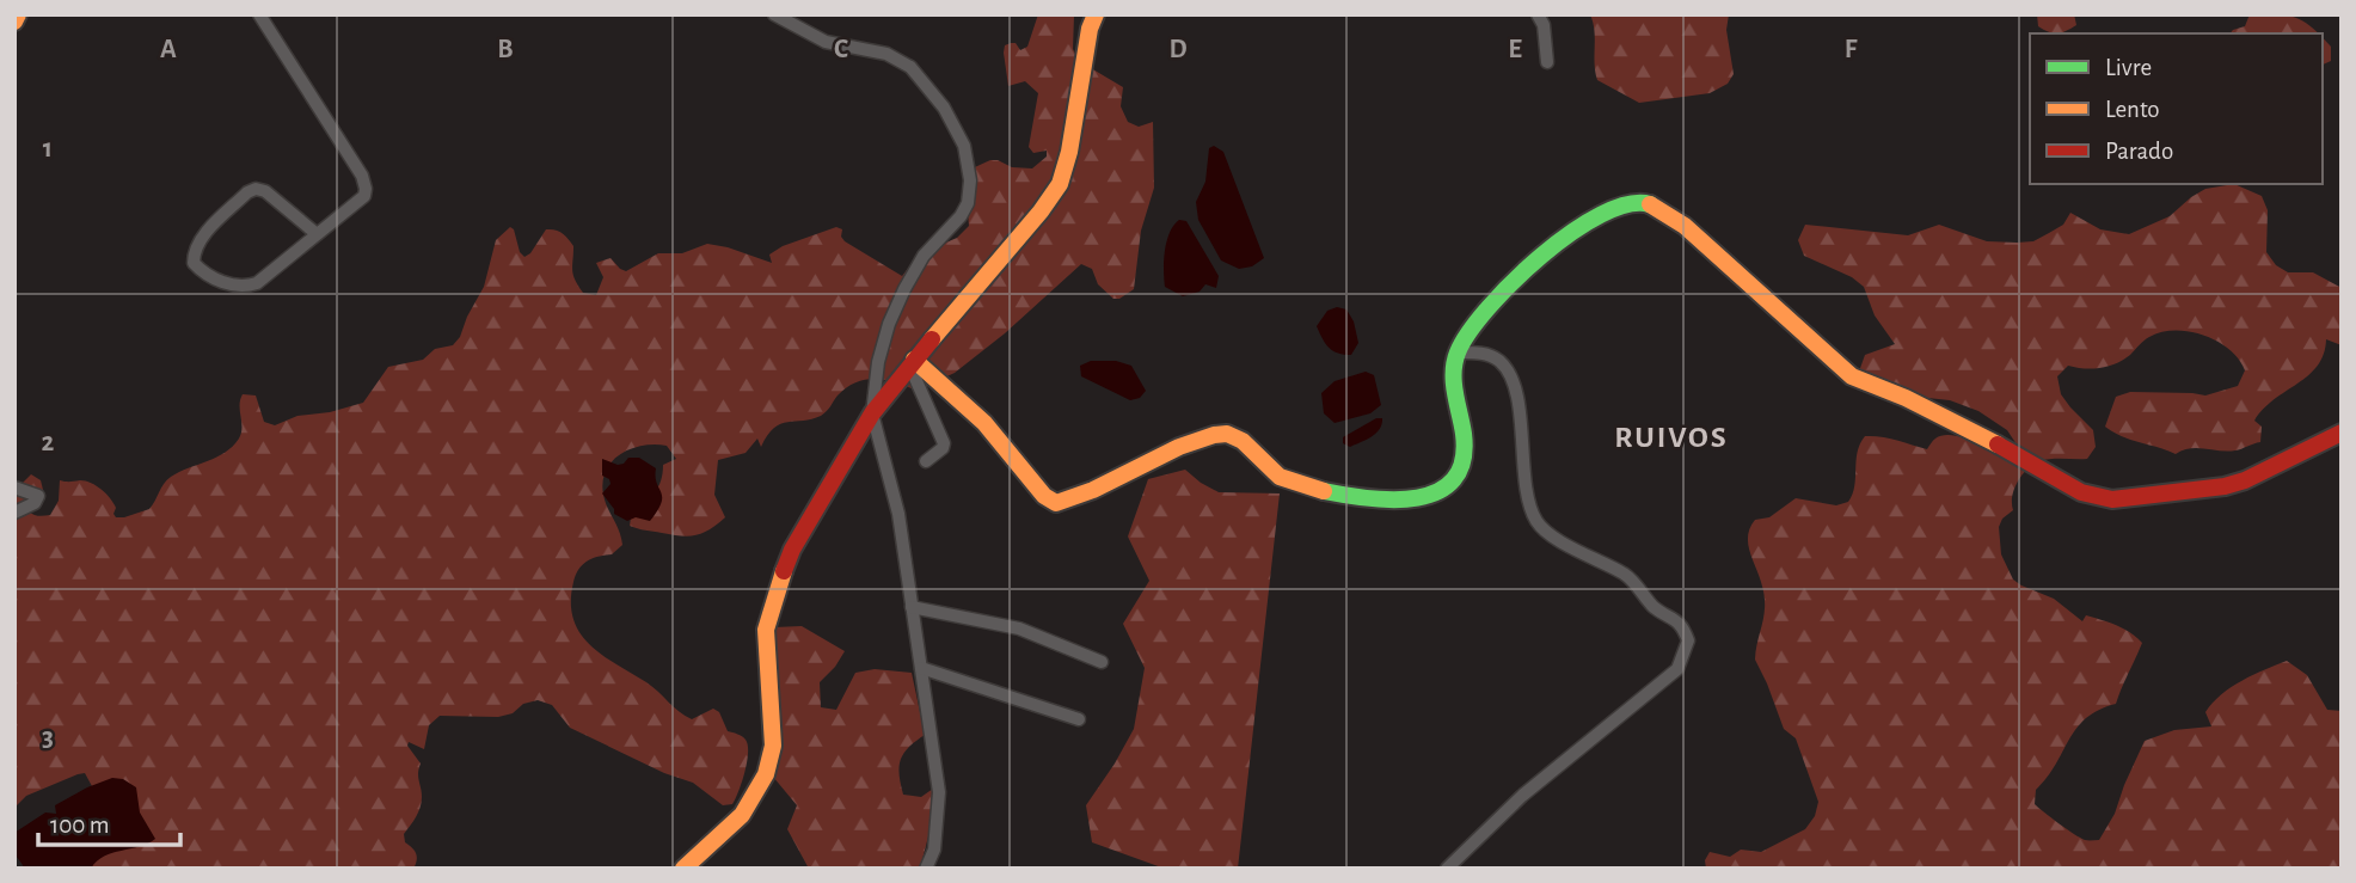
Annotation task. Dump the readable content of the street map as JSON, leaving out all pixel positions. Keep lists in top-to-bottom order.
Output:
{
  "districts": ["RUIVOS"],
  "legend": ["Livre", "Lento", "Parado"],
  "scale_bar": "100 m",
  "grid": {
    "columns": [
      "A",
      "B",
      "C",
      "D",
      "E",
      "F"
    ],
    "rows": ["1", "2", "3"]
  }
}
